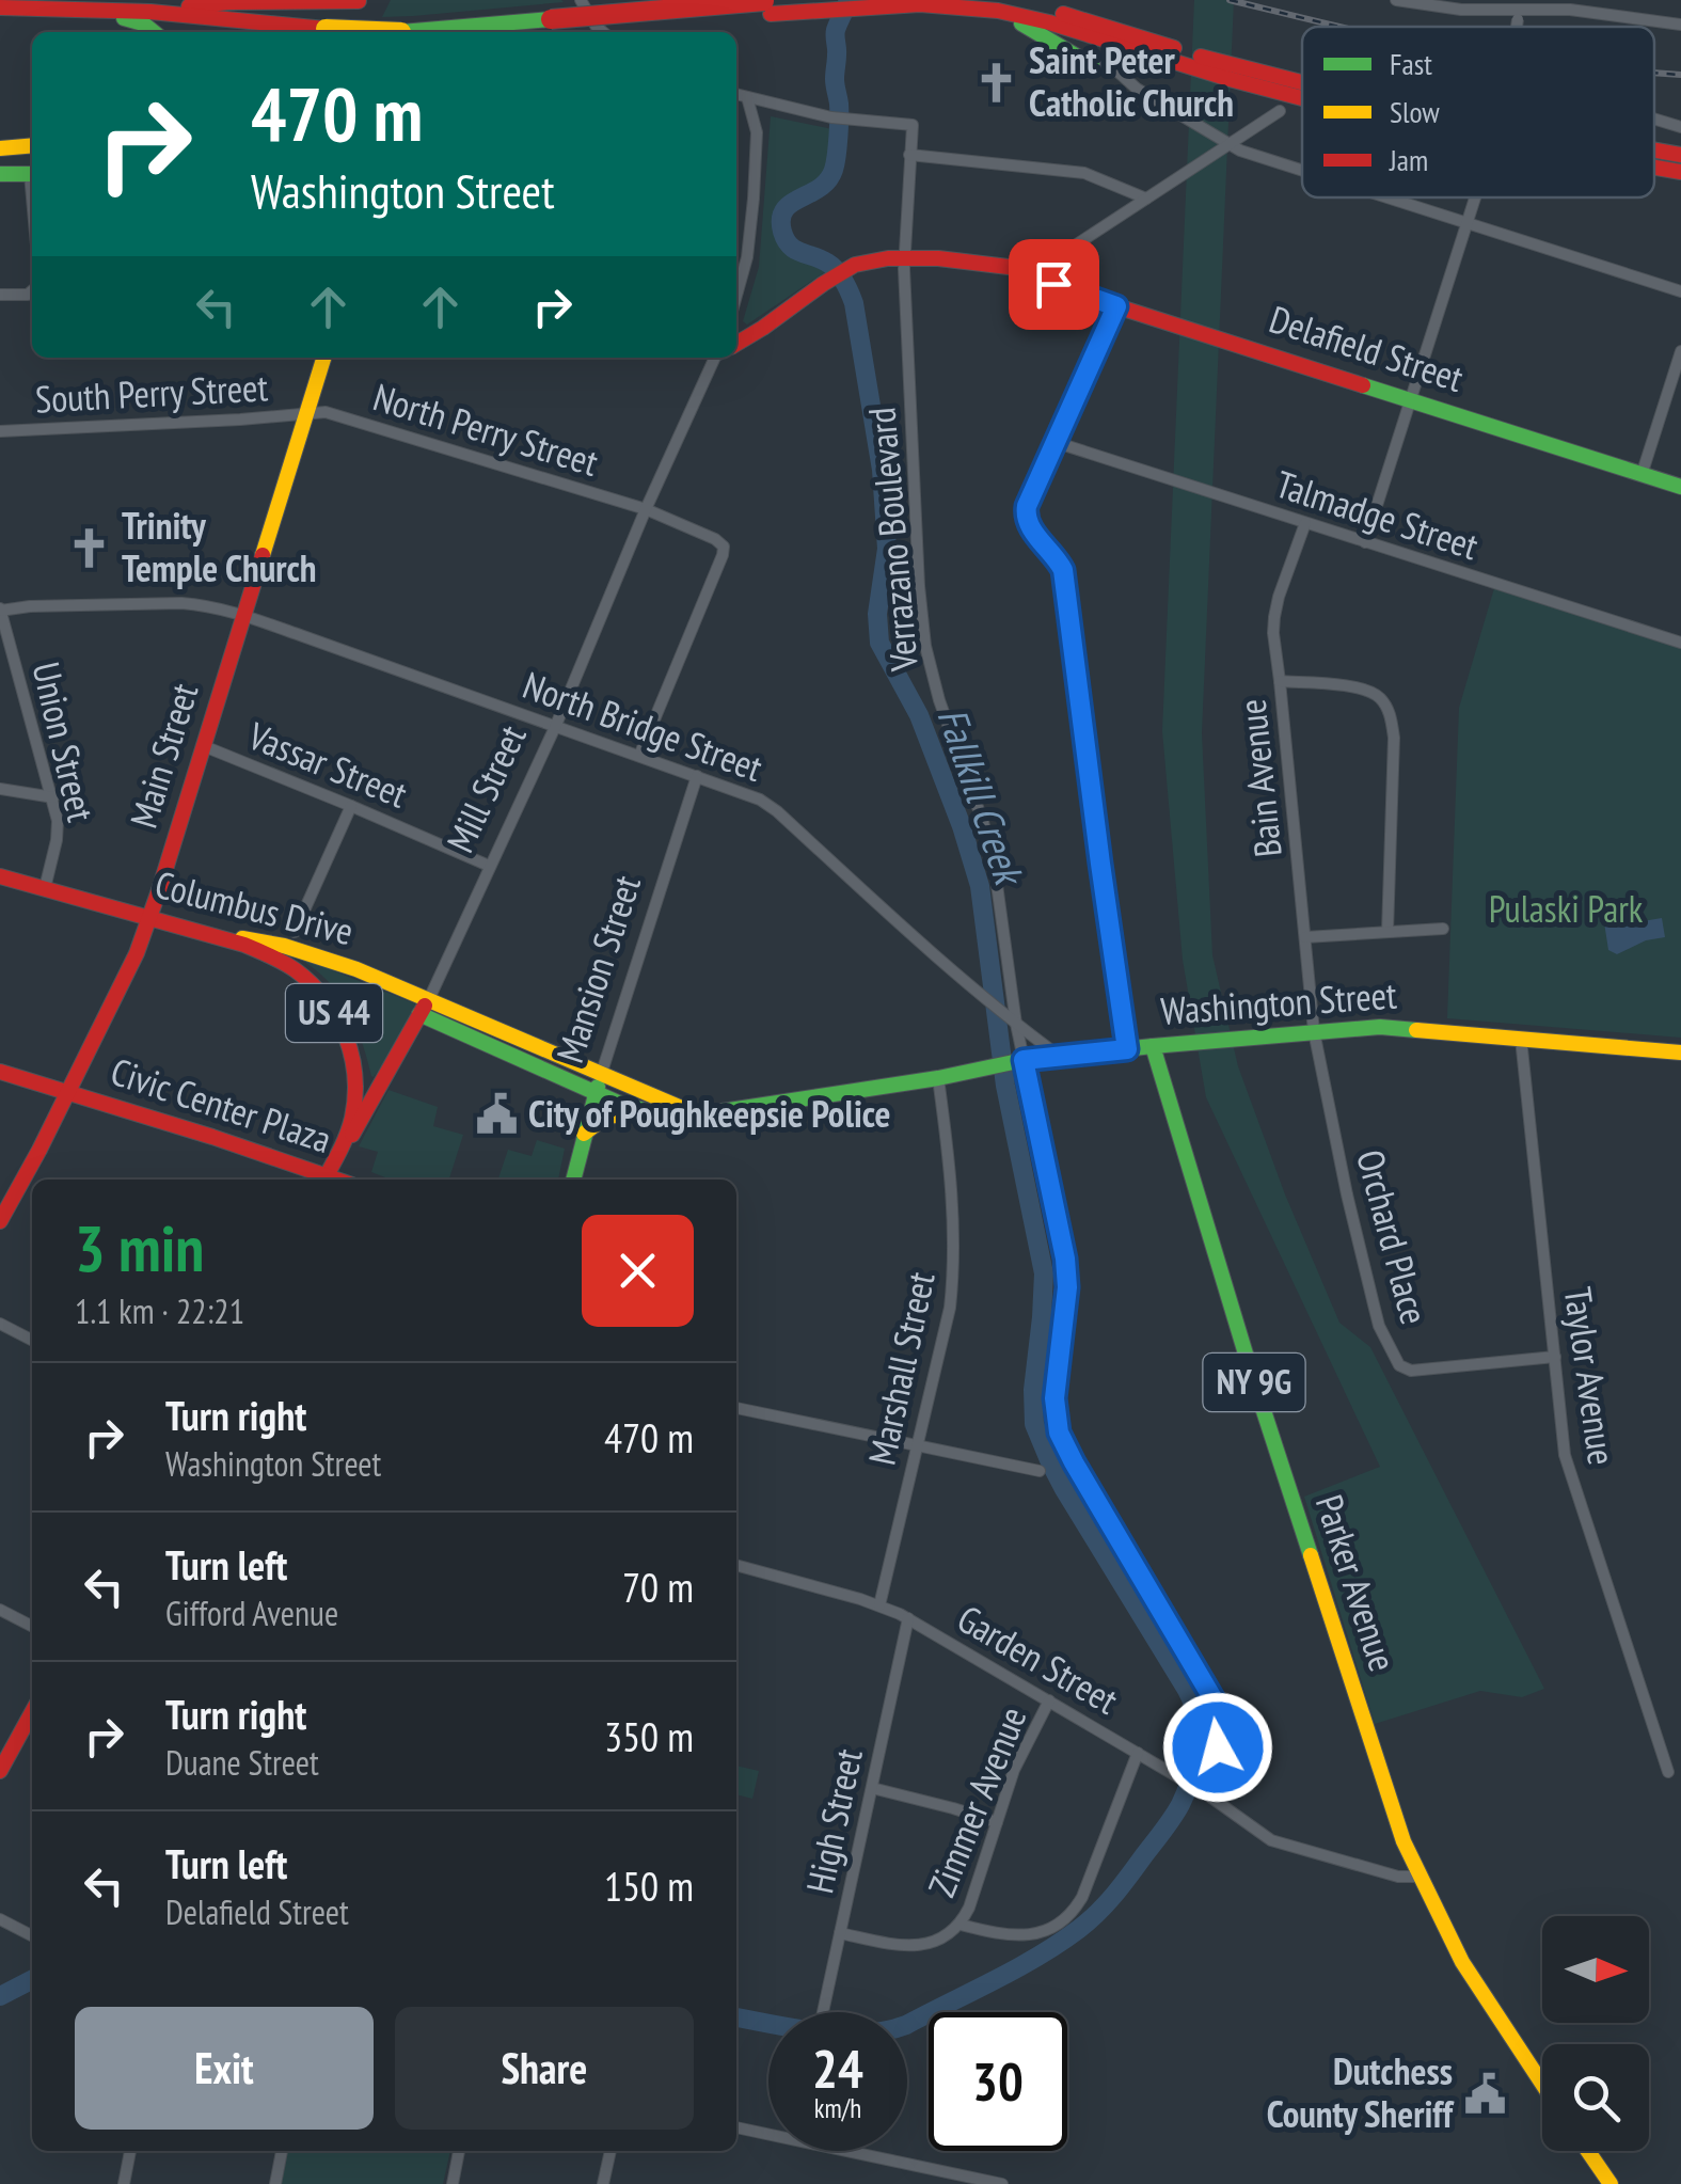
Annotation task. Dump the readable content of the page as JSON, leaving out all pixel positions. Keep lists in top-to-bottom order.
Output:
{
  "streets": {
    "main road": [
      "Delafield Street",
      "Main Street",
      "Mill Street",
      "Columbus Drive",
      "Mansion Street",
      "Washington Street",
      "US 44",
      "Civic Center Plaza",
      "NY 9G",
      "Parker Avenue"
    ],
    "street": [
      "South Perry Street",
      "North Perry Street",
      "Talmadge Street",
      "Verrazano Boulevard",
      "North Bridge Street",
      "Union Street",
      "Vassar Street",
      "Bain Avenue",
      "Orchard Place",
      "Marshall Street",
      "Taylor Avenue",
      "Garden Street",
      "Zimmer Avenue",
      "High Street"
    ]
  },
  "crossings": [
    ["Delafield Street", "Verrazano Boulevard"],
    ["South Perry Street", "North Perry Street"],
    ["South Perry Street", "Main Street"],
    ["North Perry Street", "North Bridge Street"],
    ["North Perry Street", "Main Street"],
    ["North Perry Street", "Mill Street"],
    ["Talmadge Street", "Bain Avenue"],
    ["Verrazano Boulevard", "North Bridge Street"],
    ["Verrazano Boulevard", "Washington Street"],
    ["Verrazano Boulevard", "Garden Street"],
    ["North Bridge Street", "Union Street"],
    ["North Bridge Street", "Main Street"],
    ["North Bridge Street", "Mill Street"],
    ["North Bridge Street", "Mansion Street"],
    ["North Bridge Street", "Washington Street"],
    ["Union Street", "Columbus Drive"],
    ["Main Street", "Vassar Street"],
    ["Main Street", "Columbus Drive"],
    ["Main Street", "Civic Center Plaza"],
    ["Vassar Street", "Mill Street"],
    ["Bain Avenue", "Washington Street"],
    ["Bain Avenue", "Orchard Place"],
    ["Mill Street", "Columbus Drive"],
    ["Mill Street", "US 44"],
    ["Mill Street", "Civic Center Plaza"],
    ["Columbus Drive", "Mansion Street"],
    ["Columbus Drive", "Washington Street"],
    ["Columbus Drive", "US 44"],
    ["Mansion Street", "Washington Street"],
    ["Washington Street", "Orchard Place"],
    ["Washington Street", "Marshall Street"],
    ["Washington Street", "Taylor Avenue"],
    ["Washington Street", "Parker Avenue"],
    ["US 44", "Civic Center Plaza"],
    ["Orchard Place", "Taylor Avenue"],
    ["Marshall Street", "Garden Street"],
    ["Parker Avenue", "Garden Street"],
    ["Garden Street", "Zimmer Avenue"],
    ["Garden Street", "High Street"]
  ],
  "water": ["Fallkill Creek"],
  "parks": ["Pulaski Park"],
  "places": {
    "church": ["Saint Peter Catholic Church", "Trinity Temple Church"],
    "public building": ["City of Poughkeepsie Police", "Dutchess County Sheriff"]
  },
  "legend": ["Fast", "Slow", "Jam"],
  "north": "right",
  "page": {
    "turn": ["470 m", "Washington Street"],
    "heading": ["3 min", "1.1 km · 22:21"],
    "list": [
      {
        "name": "Turn right",
        "note": "Washington Street",
        "value": "470 m"
      },
      {
        "name": "Turn left",
        "note": "Gifford Avenue",
        "value": "70 m"
      },
      {
        "name": "Turn right",
        "note": "Duane Street",
        "value": "350 m"
      },
      {
        "name": "Turn left",
        "note": "Delafield Street",
        "value": "150 m"
      }
    ],
    "buttons": ["Exit", "Share"],
    "speed": "24 km/h",
    "limit": "30"
  }
}
